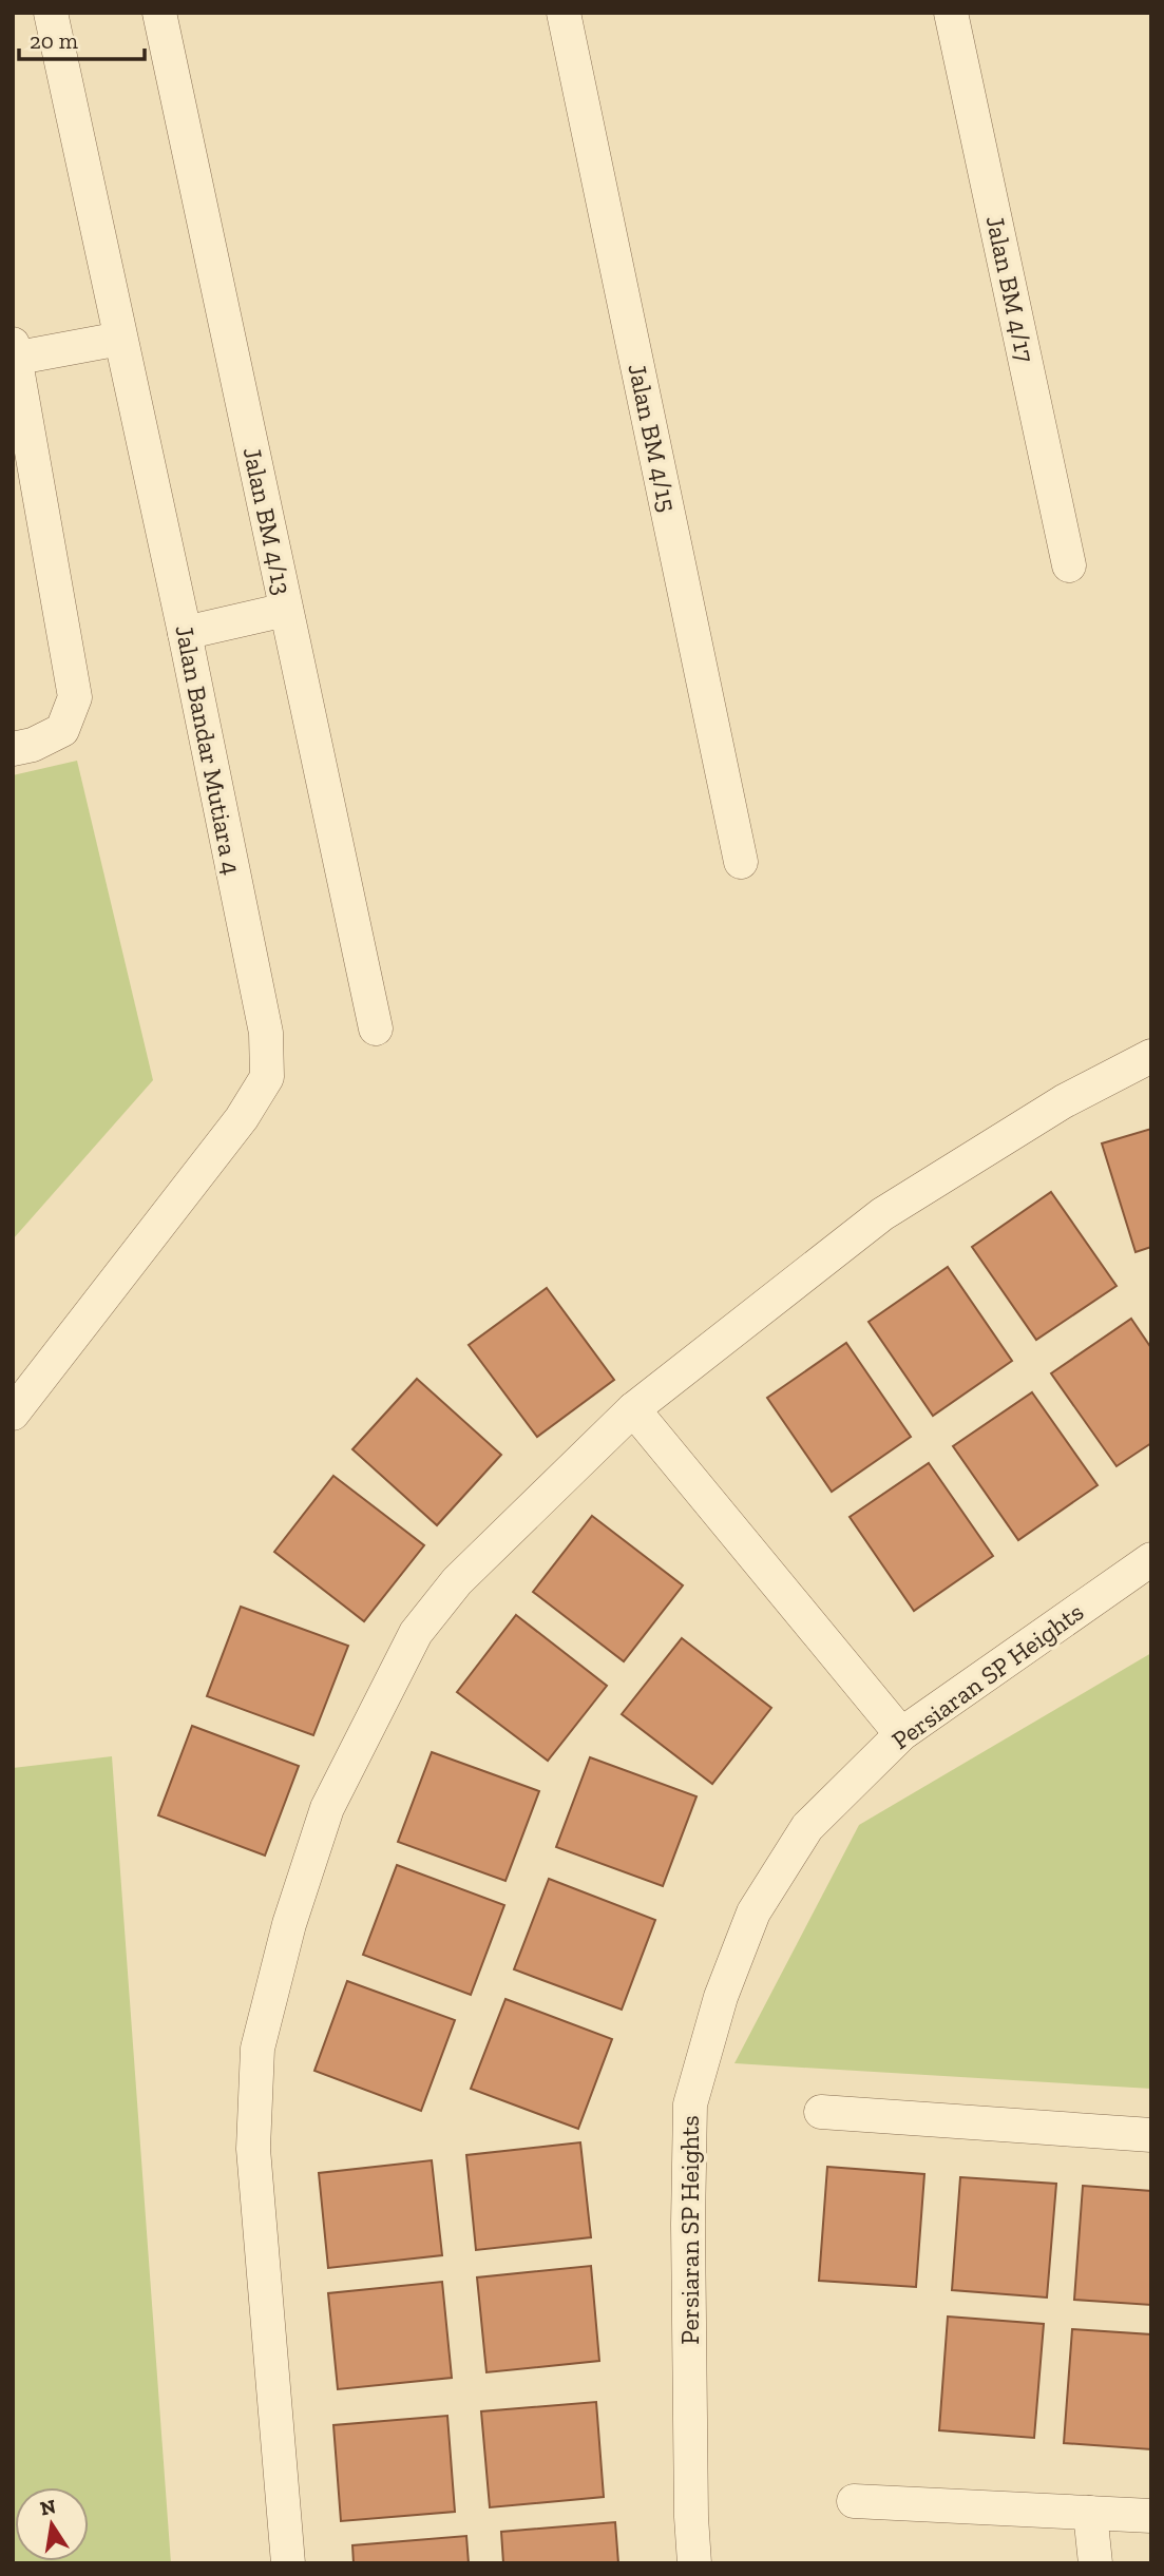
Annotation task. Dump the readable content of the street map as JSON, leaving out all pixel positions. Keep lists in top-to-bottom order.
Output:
{
  "streets": {
    "street": [
      "Jalan BM 4/17",
      "Jalan BM 4/15",
      "Jalan BM 4/13",
      "Jalan Bandar Mutiara 4",
      "Persiaran SP Heights"
    ]
  },
  "scale_bar": "20 m",
  "north": "top"
}
